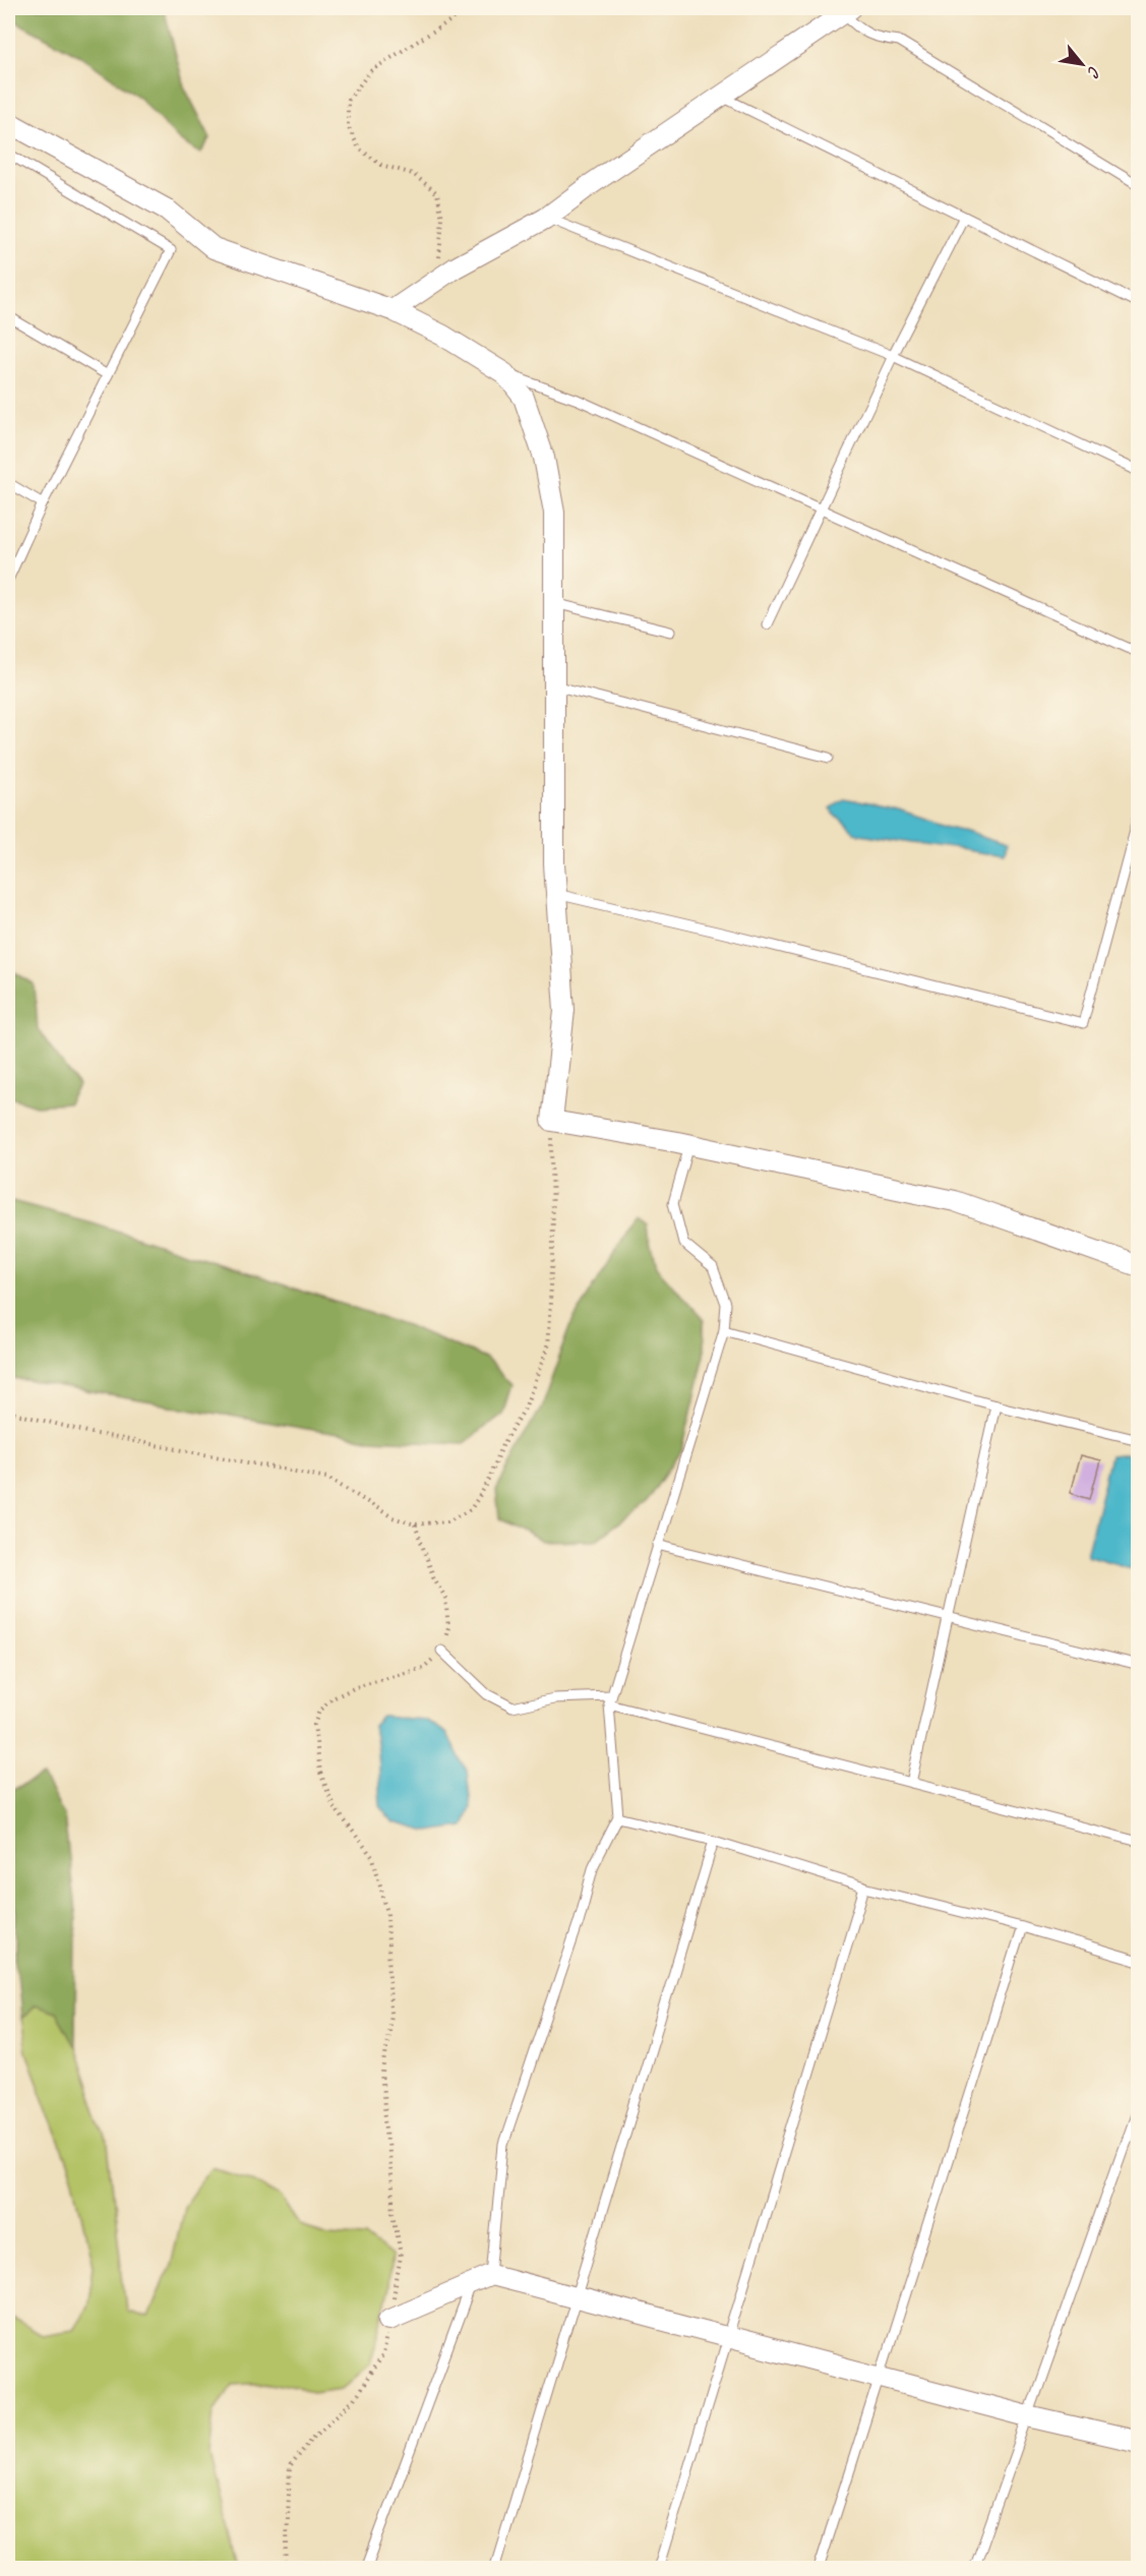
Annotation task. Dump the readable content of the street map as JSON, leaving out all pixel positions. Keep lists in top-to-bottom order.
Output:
{
  "north": "bottom right"
}
